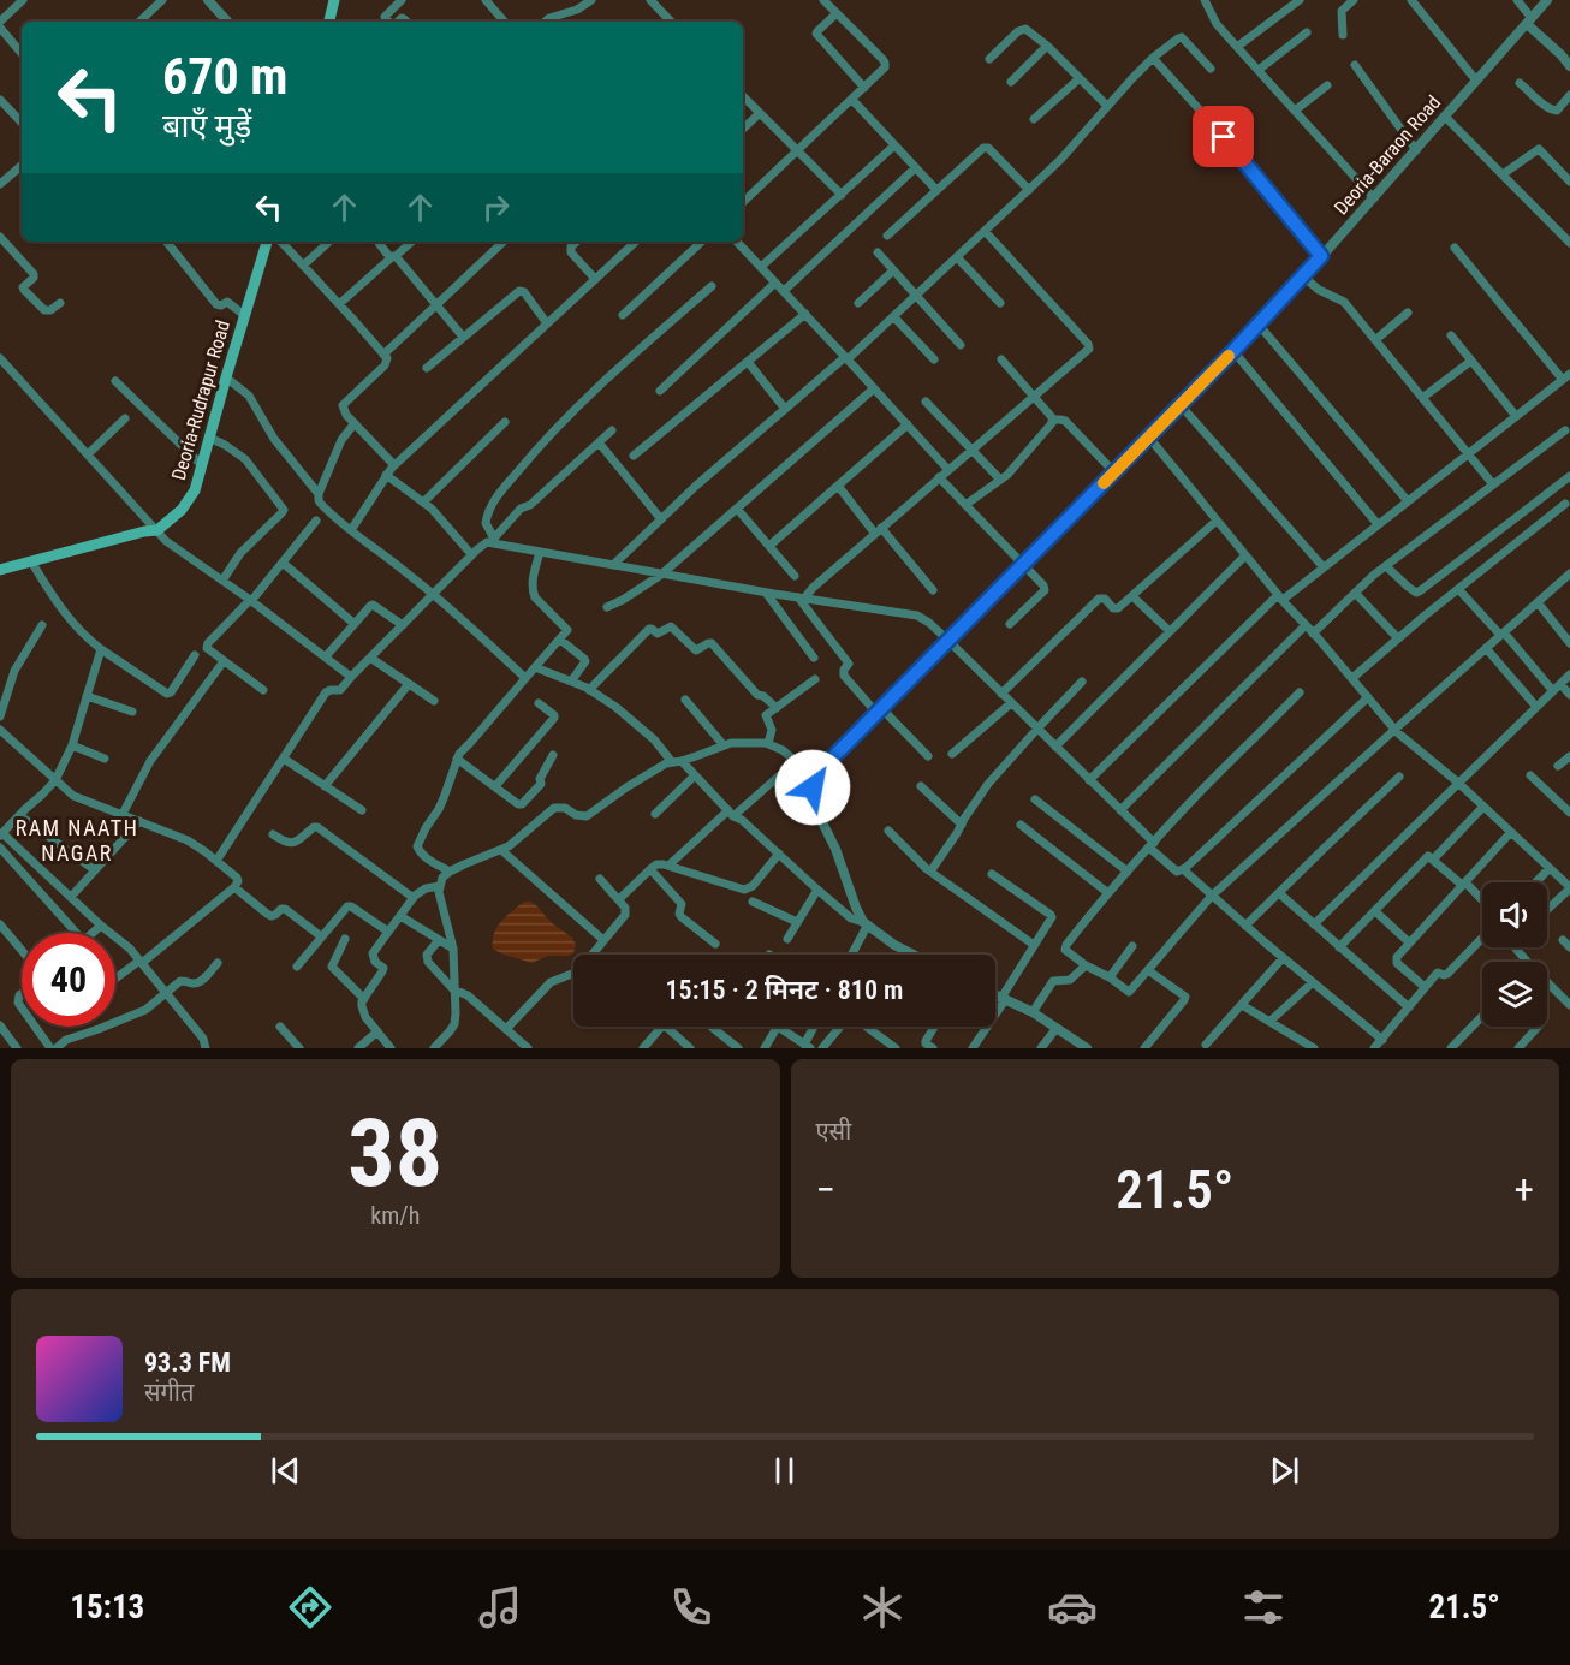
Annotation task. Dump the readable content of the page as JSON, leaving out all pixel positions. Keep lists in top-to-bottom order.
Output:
{
  "streets": {
    "main road": ["Deoria-Rudrapur Road"],
    "street": ["Deoria-Baraon Road"]
  },
  "districts": ["RAM NAATH NAGAR"],
  "page": {
    "turn": ["670 m", "बाएँ मुड़ें"],
    "limit": "40",
    "trip": "15:15 · 2 मिनट · 810 m",
    "tile": [
      ["38", "km/h"],
      "एसी"
    ],
    "heat": ["−", "21.5°", "+"],
    "song": ["93.3 FM", "संगीत"],
    "tabs": ["15:13", "21.5°"]
  }
}
